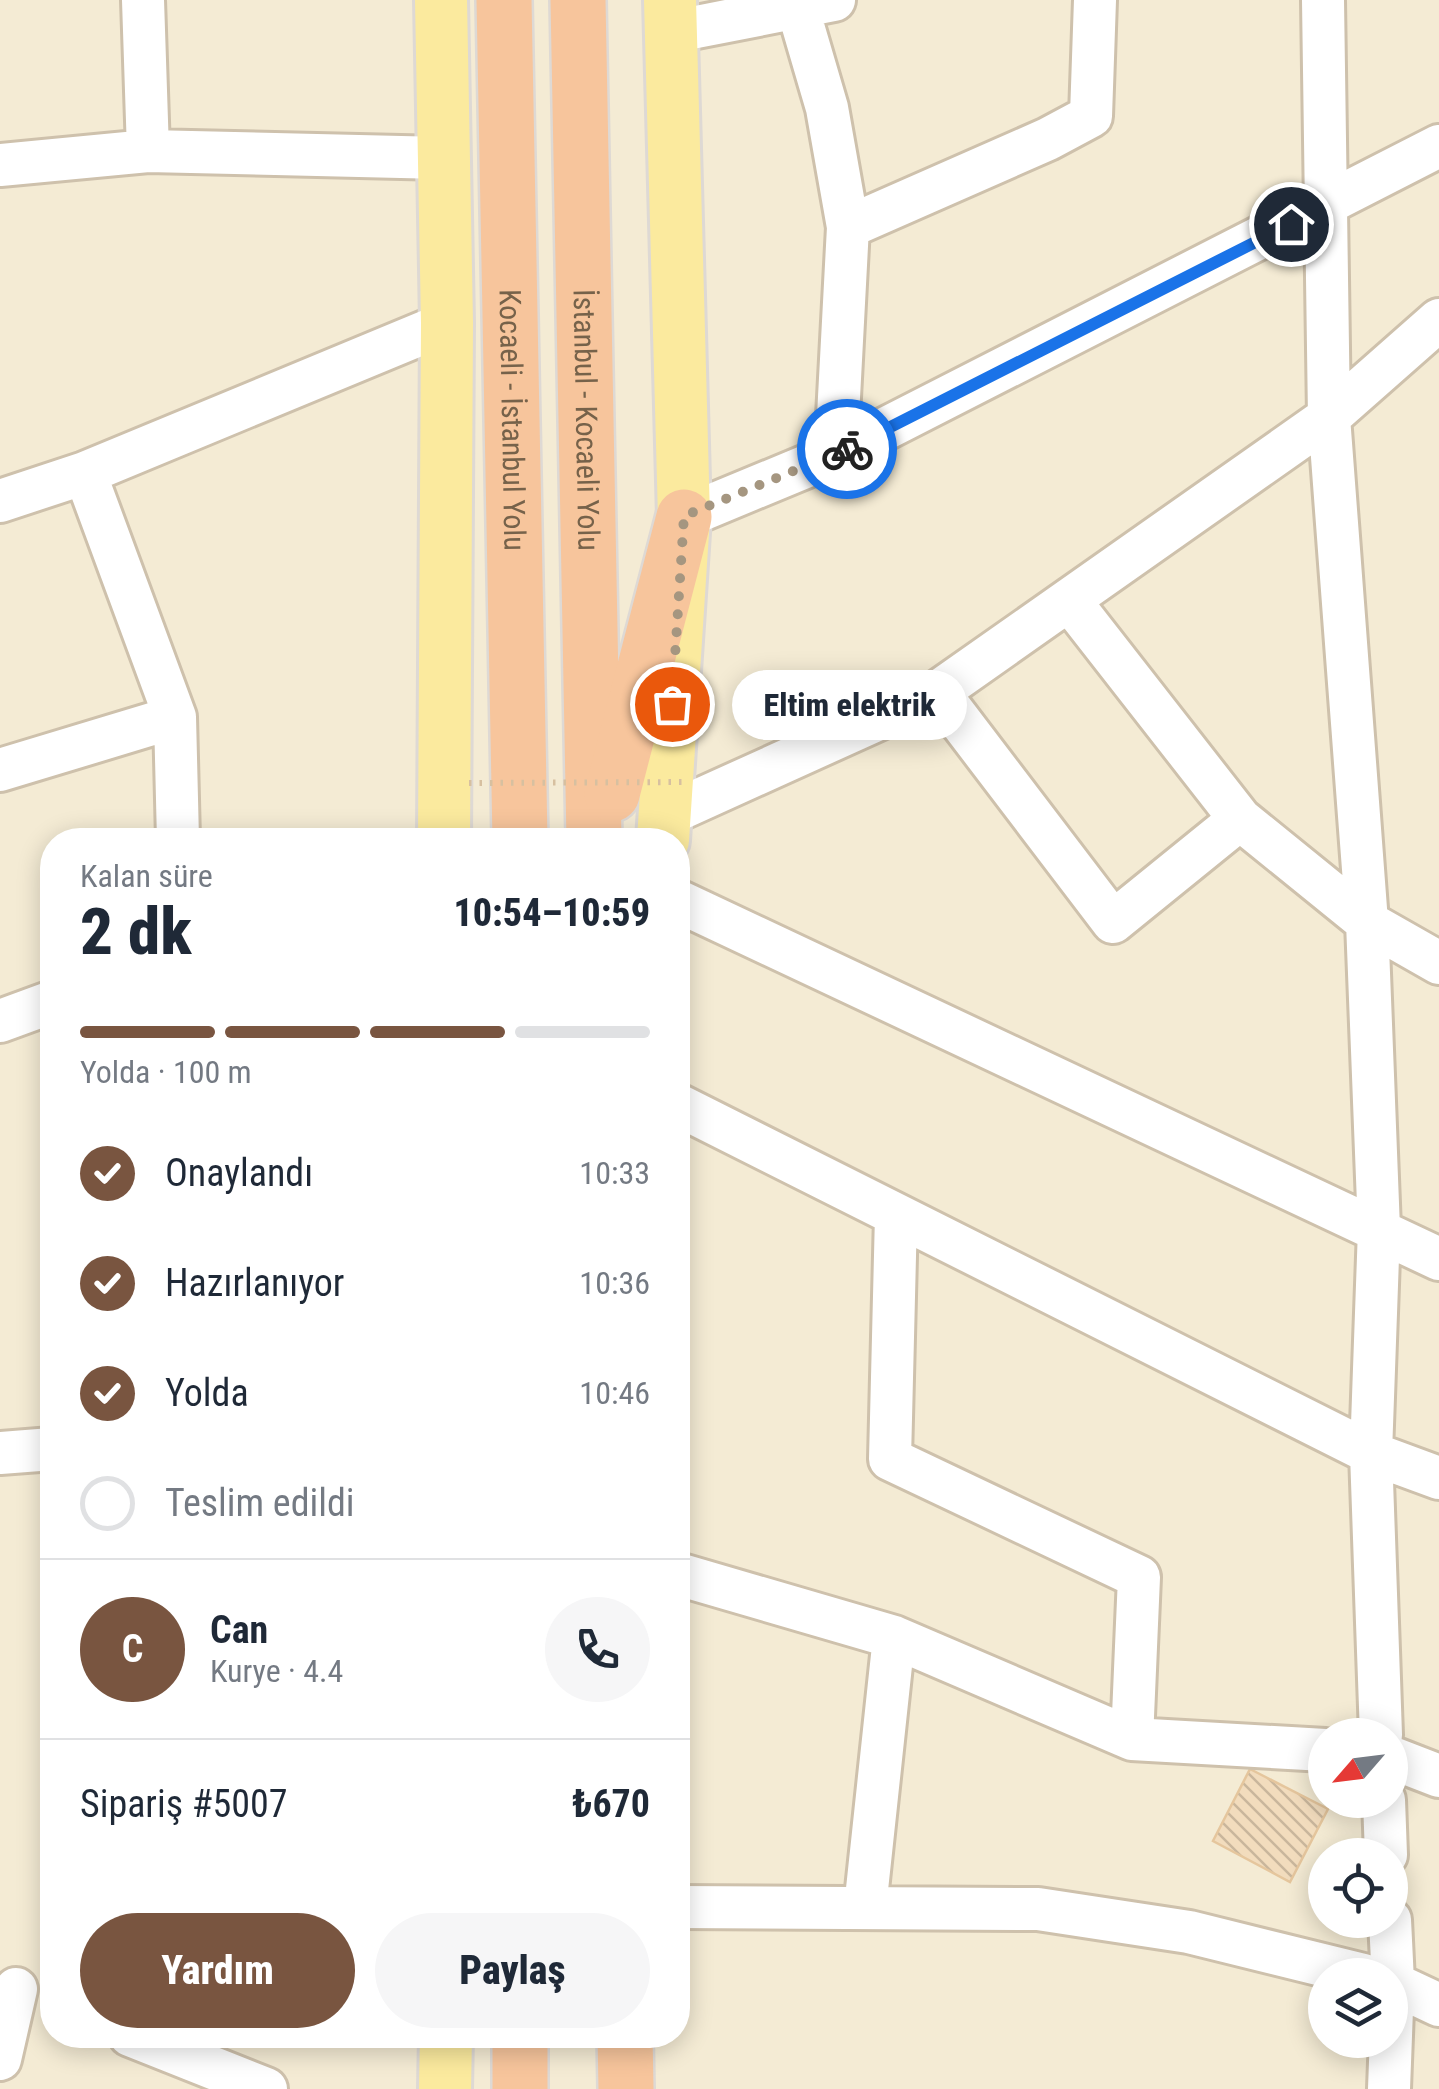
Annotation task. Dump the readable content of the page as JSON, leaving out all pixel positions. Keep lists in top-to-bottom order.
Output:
{
  "streets": {
    "highway": ["Kocaeli - İstanbul Yolu", "İstanbul - Kocaeli Yolu"]
  },
  "places": ["Eltim elektrik"],
  "north": "bottom left",
  "page": {
    "bubble": "Eltim elektrik",
    "heading": ["2 dk", "Kalan süre", "10:54–10:59"],
    "panel": [
      "Can",
      "Kurye · 4.4",
      "Sipariş #5007",
      "₺670"
    ],
    "bar": "Yolda · 100 m",
    "list": [
      ["Onaylandı", "10:33"],
      ["Hazırlanıyor", "10:36"],
      ["Yolda", "10:46"],
      "Teslim edildi"
    ],
    "round": "C",
    "buttons": ["Yardım", "Paylaş"]
  }
}
